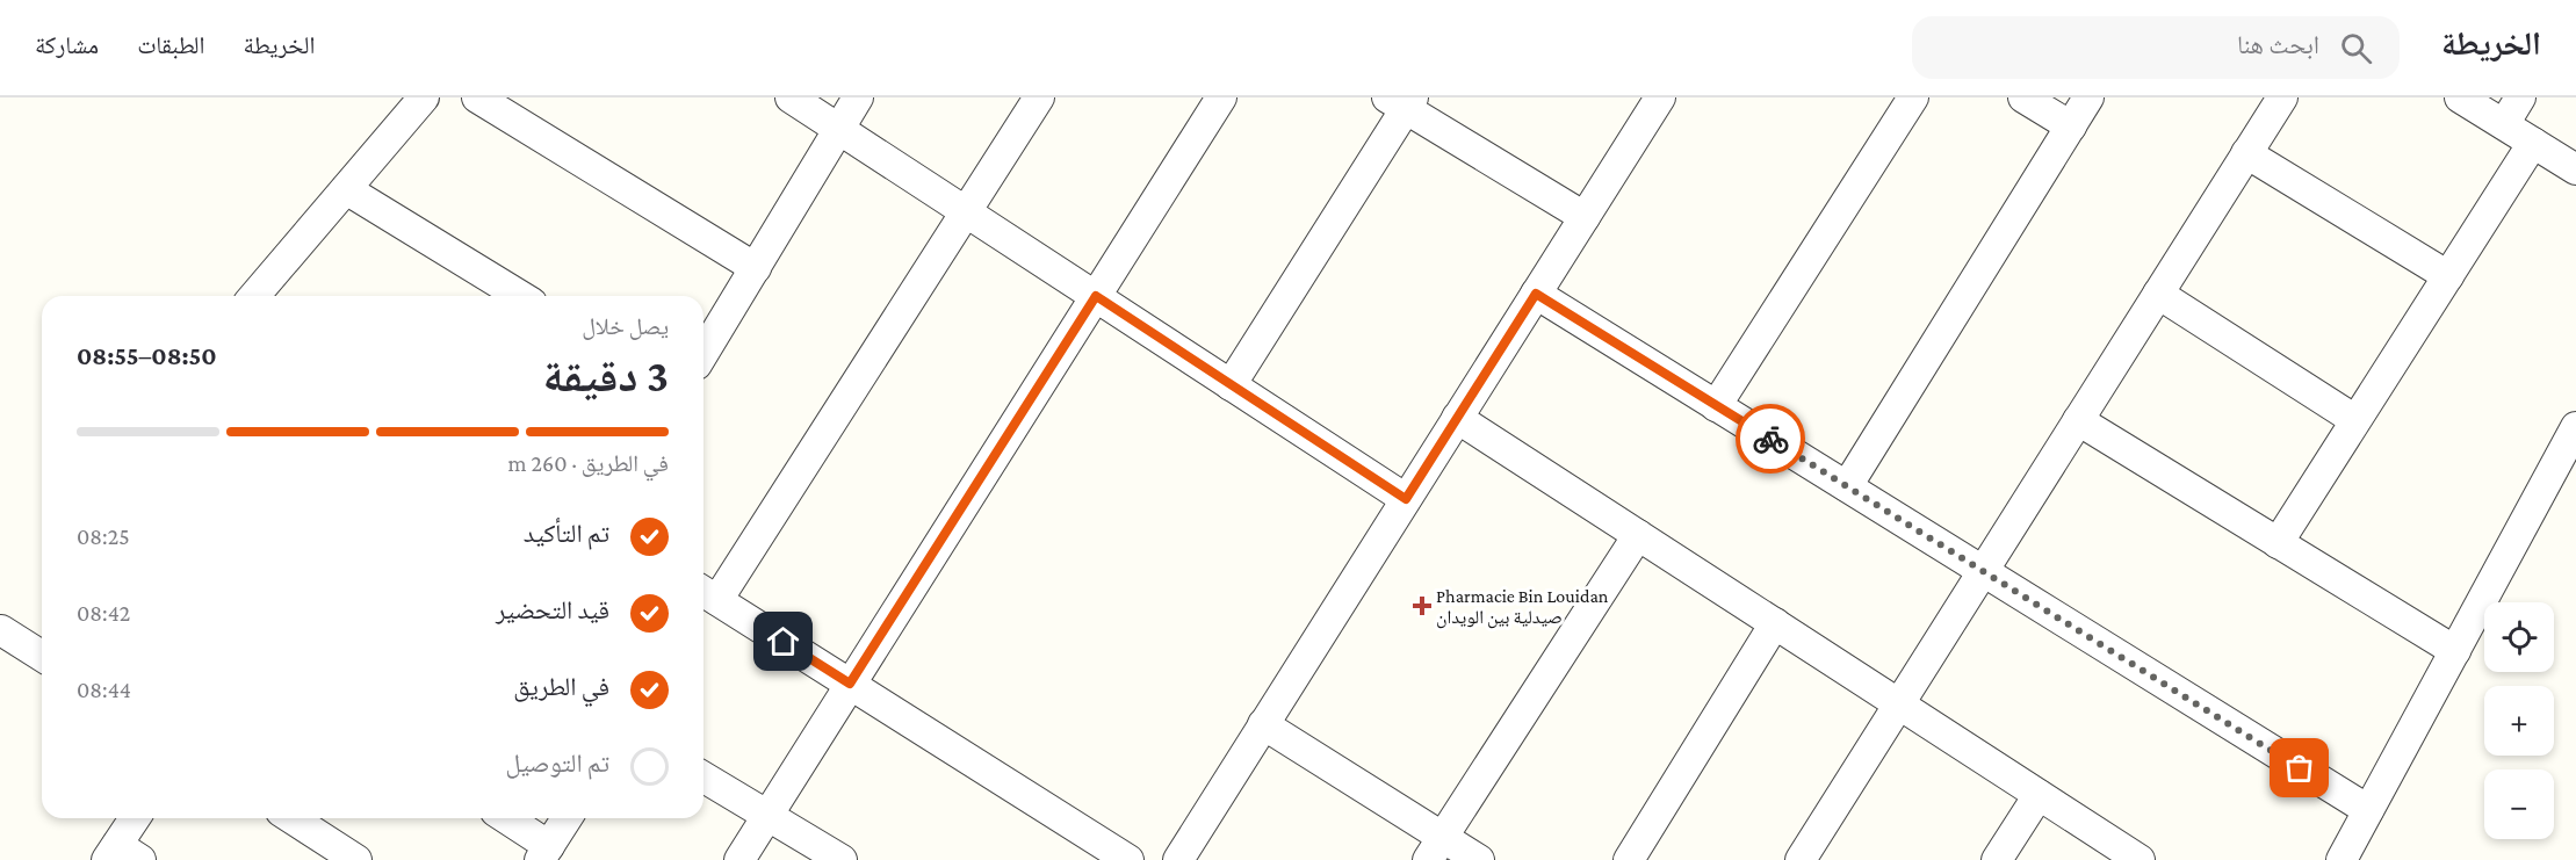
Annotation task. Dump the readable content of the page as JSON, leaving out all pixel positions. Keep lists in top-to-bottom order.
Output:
{
  "places": {
    "health": ["Pharmacie Bin Louidan صيدلية بين الويدان"]
  },
  "page": {
    "header": "الخريطة",
    "search": "ابحث هنا",
    "nav": ["الخريطة", "الطبقات", "مشاركة"],
    "heading": ["3 دقيقة", "يصل خلال", "08:50–08:55"],
    "bar": "في الطريق · 260 m",
    "list": [
      ["تم التأكيد", "08:25"],
      ["قيد التحضير", "08:42"],
      ["في الطريق", "08:44"],
      "تم التوصيل"
    ],
    "map_buttons": ["+", "−"]
  }
}
